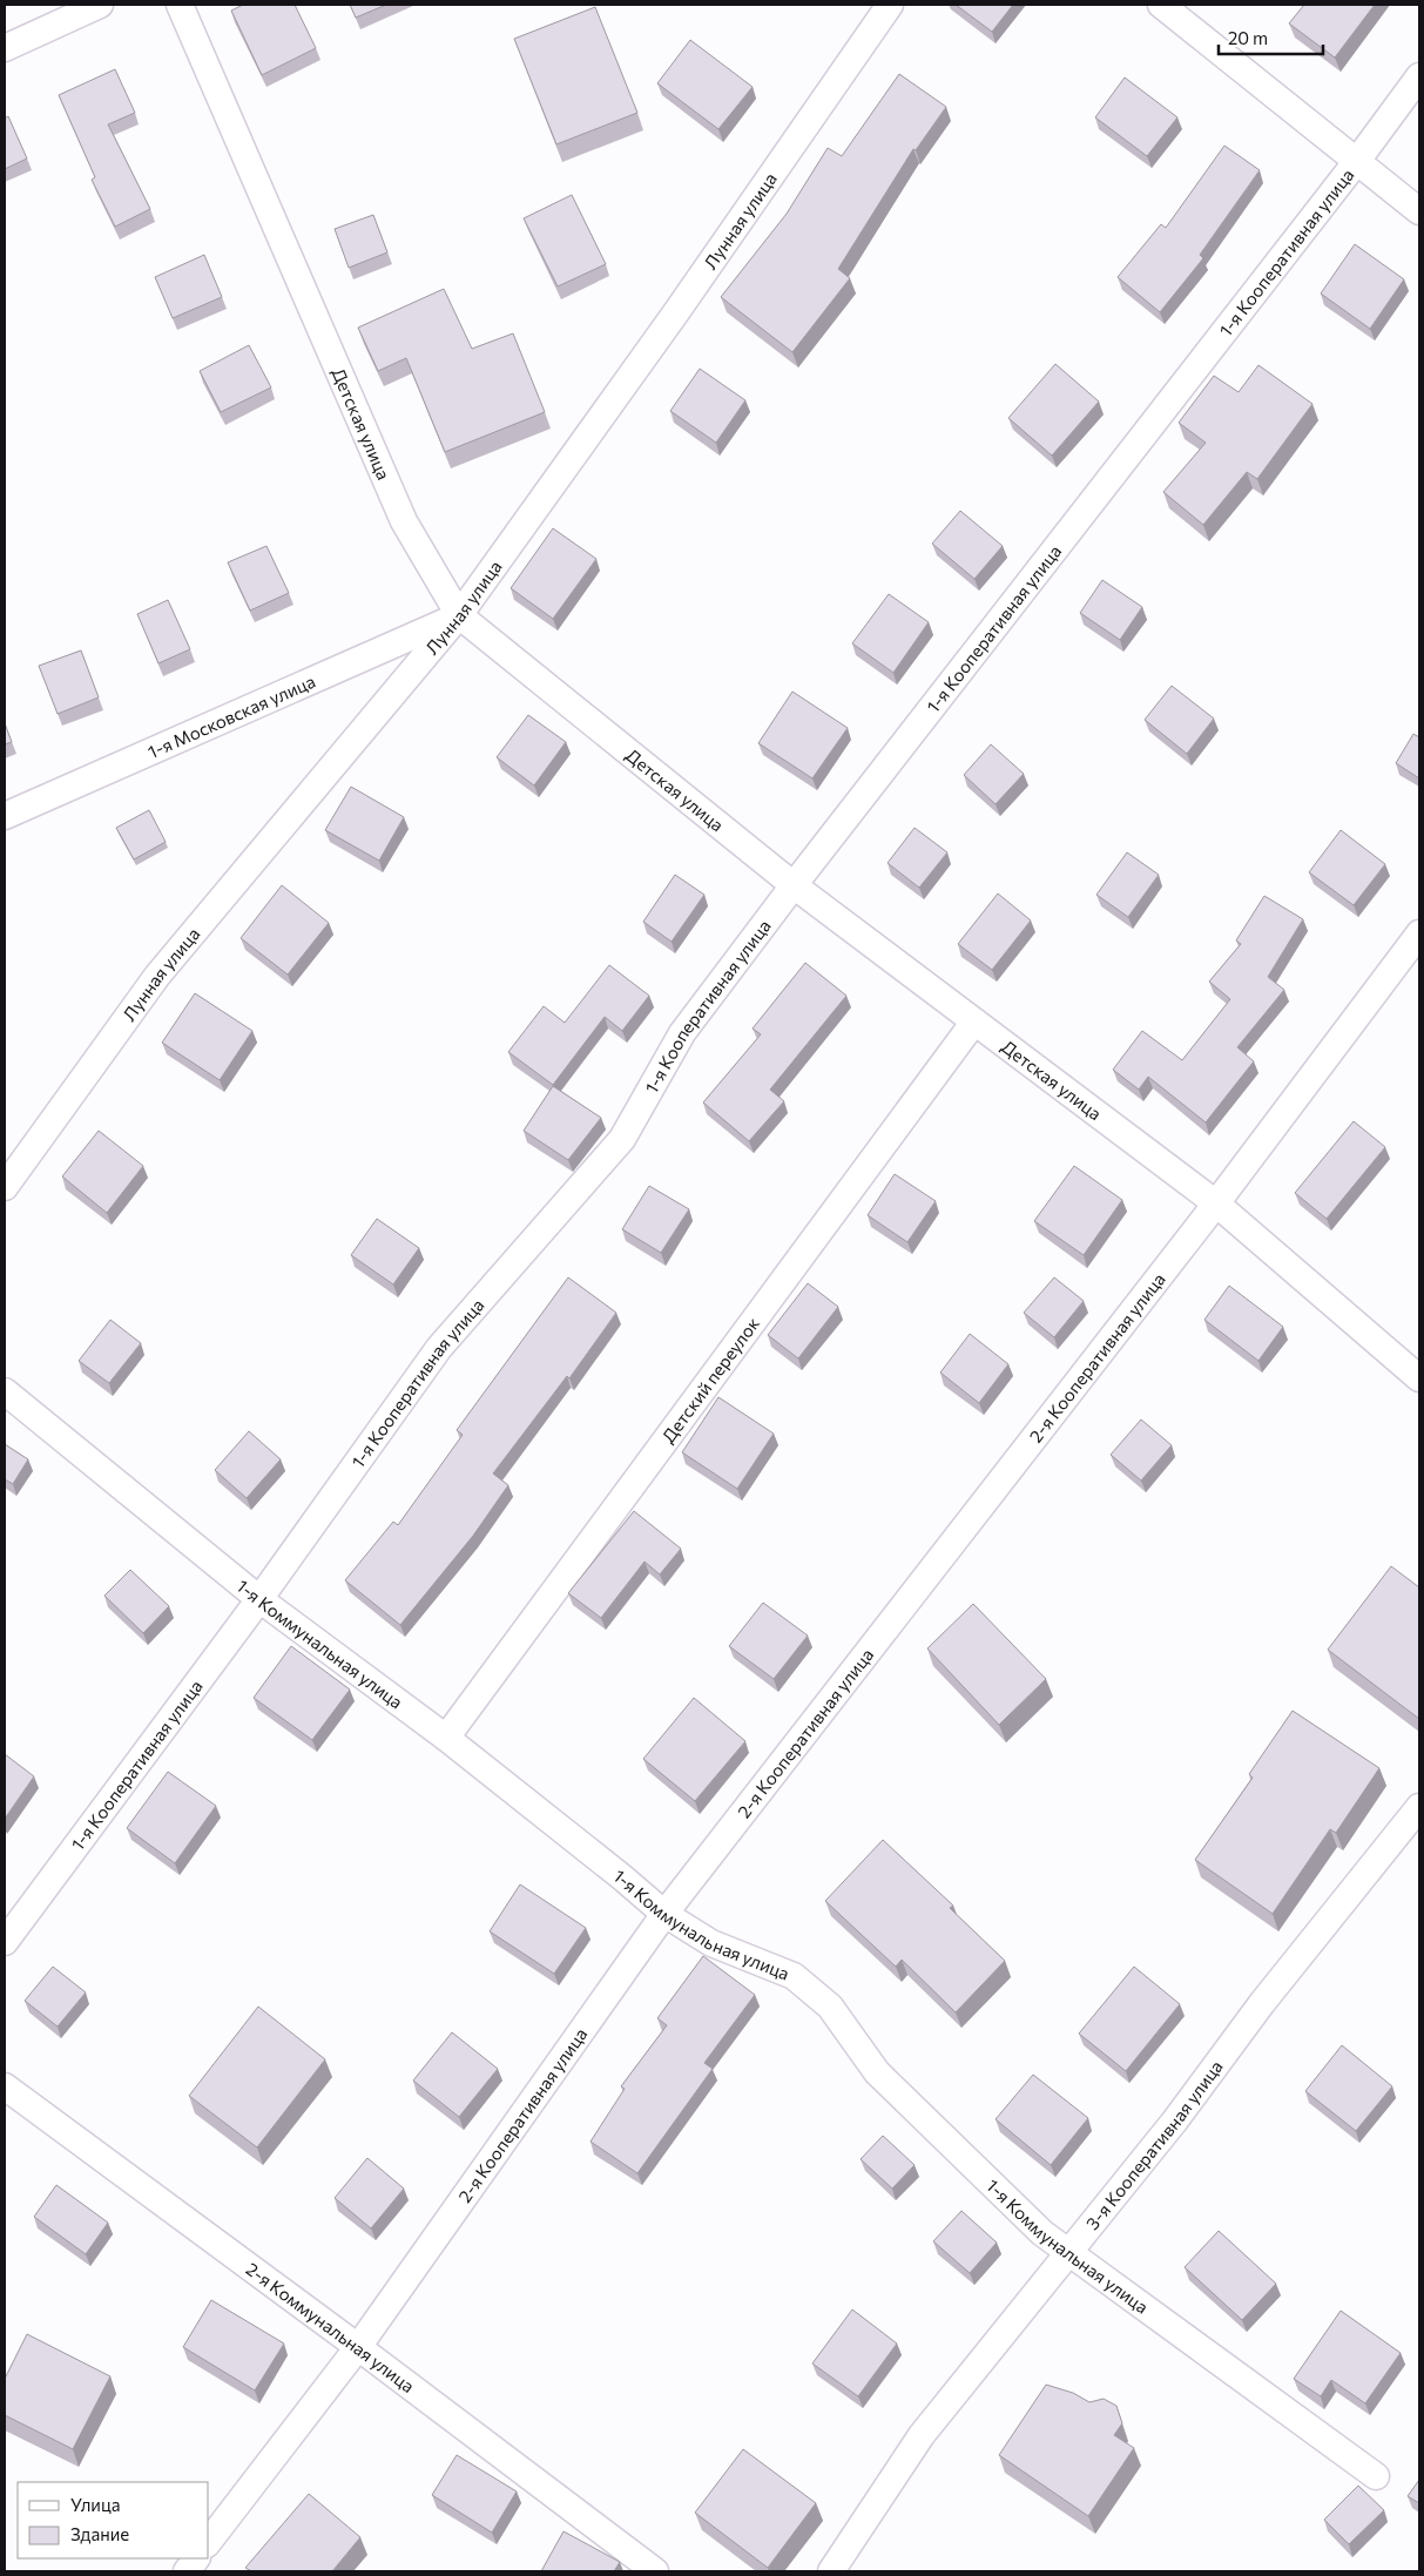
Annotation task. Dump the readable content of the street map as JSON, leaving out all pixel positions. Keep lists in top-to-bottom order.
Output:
{
  "streets": {
    "street": [
      "Лунная улица",
      "1-я Кооперативная улица",
      "Детская улица",
      "1-я Московская улица",
      "2-я Кооперативная улица",
      "Детский переулок",
      "1-я Коммунальная улица",
      "3-я Кооперативная улица",
      "2-я Коммунальная улица"
    ]
  },
  "crossings": [
    ["Лунная улица", "Детская улица"],
    ["Лунная улица", "1-я Московская улица"],
    ["1-я Кооперативная улица", "Детская улица"],
    ["1-я Кооперативная улица", "1-я Коммунальная улица"],
    ["Детская улица", "1-я Московская улица"],
    ["Детская улица", "2-я Кооперативная улица"],
    ["Детская улица", "Детский переулок"],
    ["2-я Кооперативная улица", "1-я Коммунальная улица"],
    ["2-я Кооперативная улица", "2-я Коммунальная улица"],
    ["Детский переулок", "1-я Коммунальная улица"],
    ["1-я Коммунальная улица", "3-я Кооперативная улица"]
  ],
  "legend": ["Улица", "Здание"],
  "scale_bar": "20 m"
}
